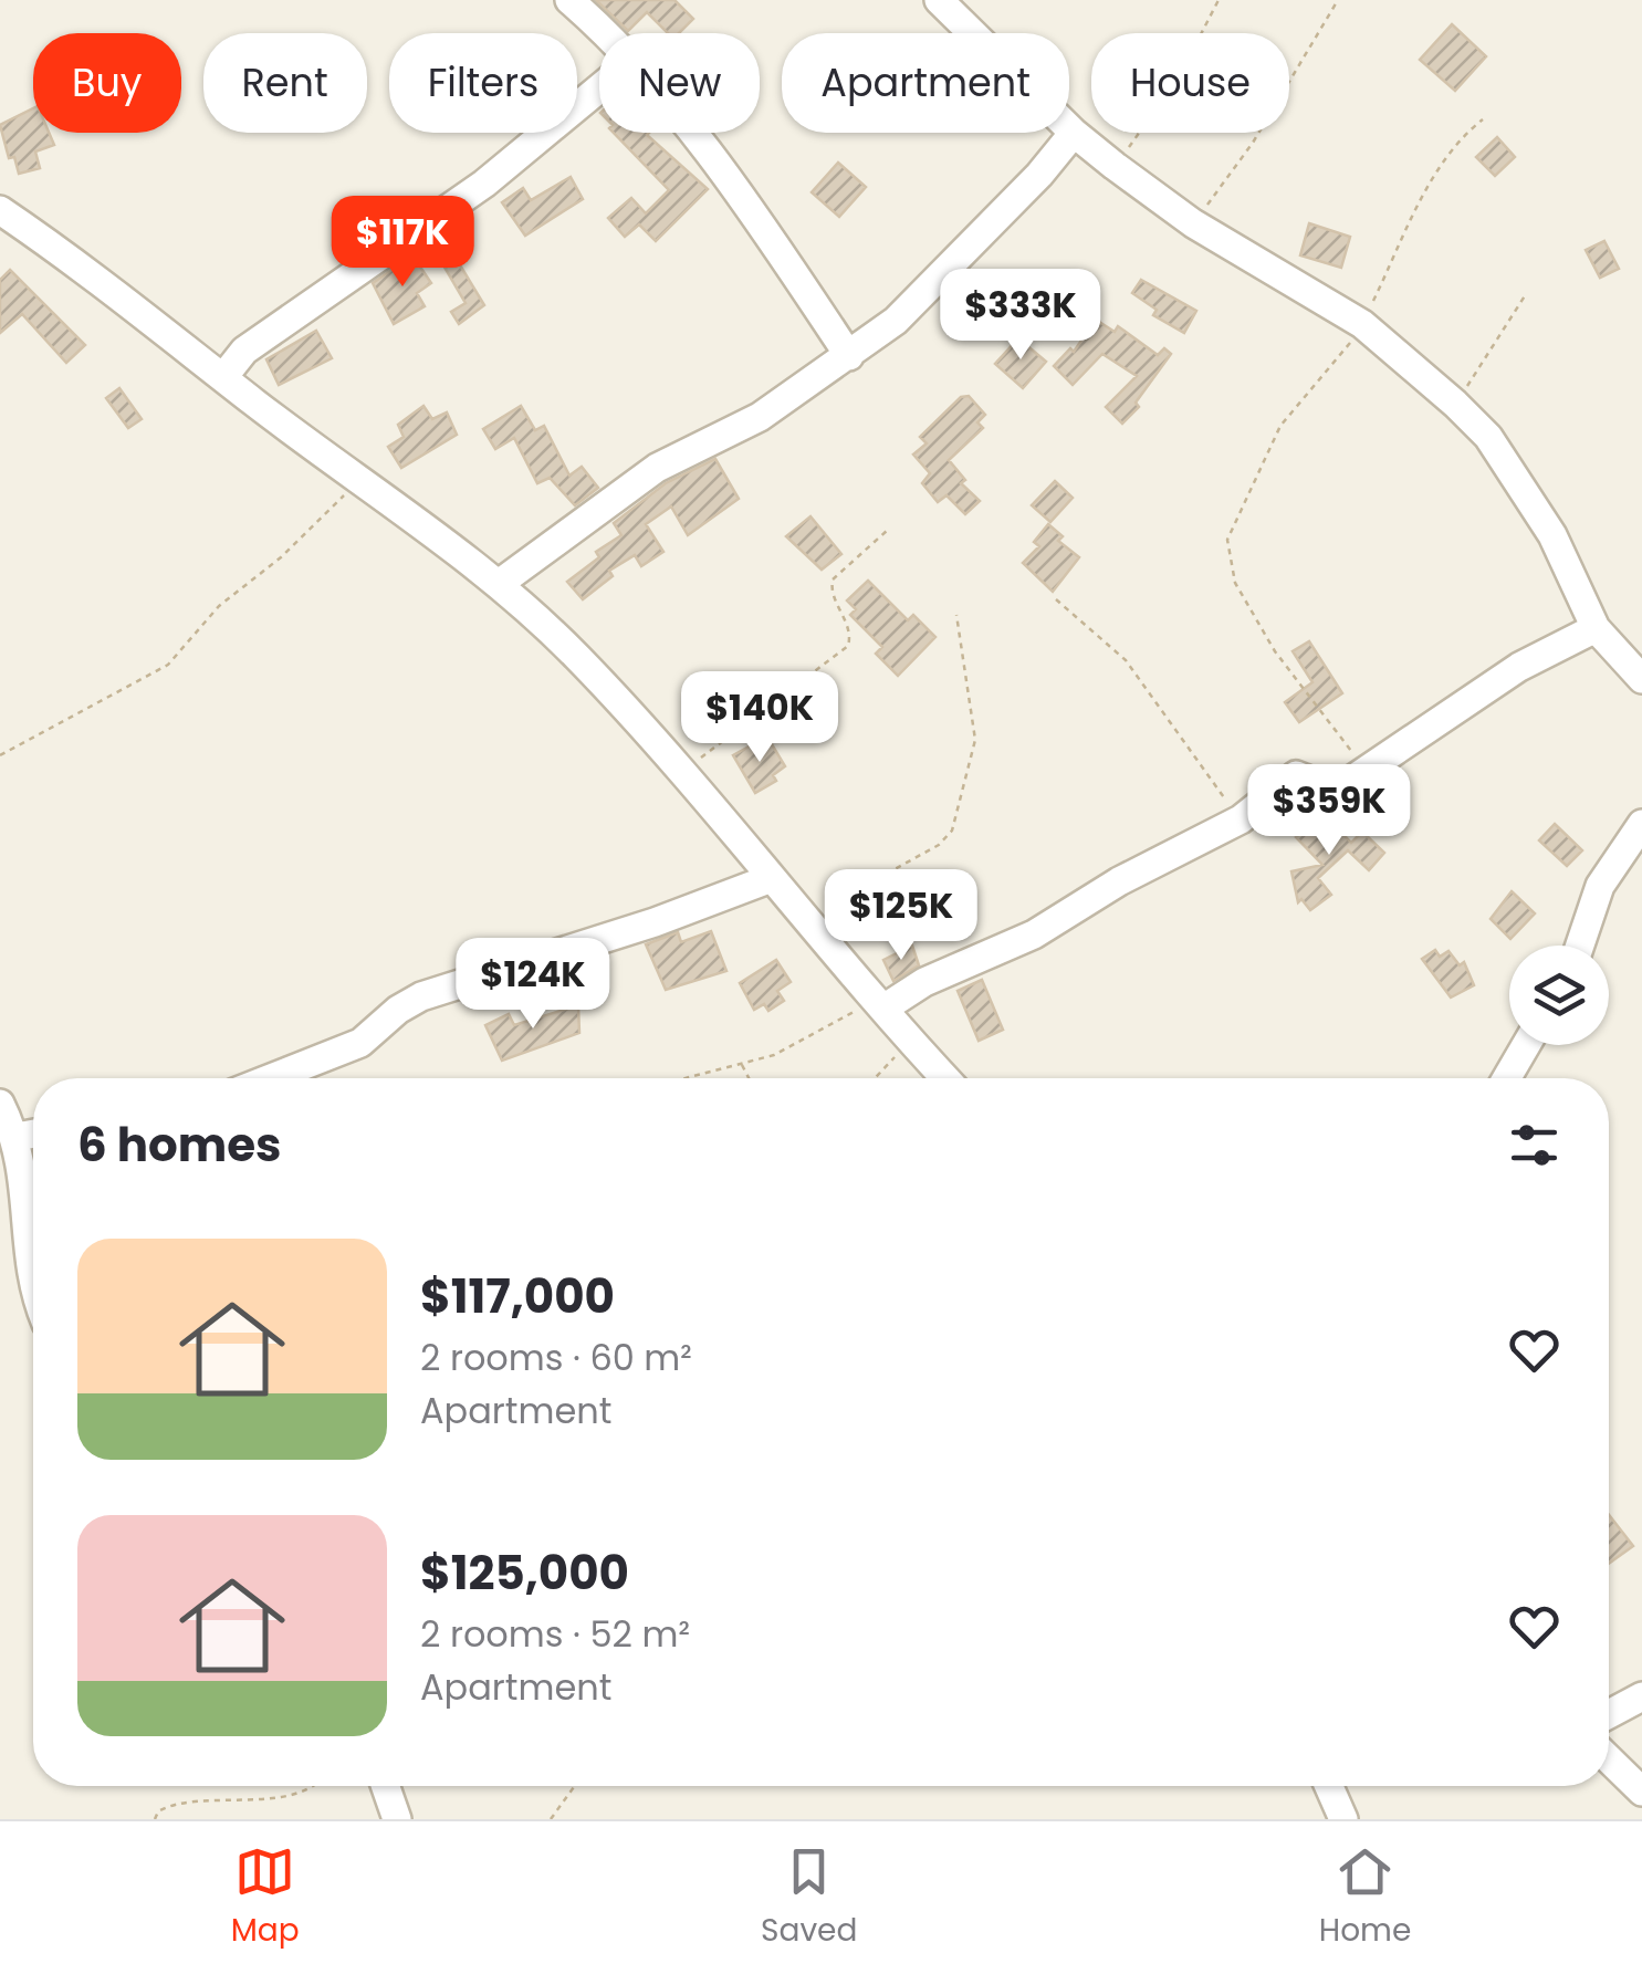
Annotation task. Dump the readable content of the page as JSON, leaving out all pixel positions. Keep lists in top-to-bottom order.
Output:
{
  "page": {
    "chip": [
      "Buy",
      "Rent",
      "Filters",
      "New",
      "Apartment",
      "House"
    ],
    "price": [
      "$117K",
      "$333K",
      "$140K",
      "$359K",
      "$125K",
      "$124K"
    ],
    "heading": "6 homes",
    "list": [
      {
        "name": "$117,000",
        "note": "2 rooms · 60 m² · Apartment"
      },
      {
        "name": "$125,000",
        "note": "2 rooms · 52 m² · Apartment"
      }
    ],
    "tabs": ["Map", "Saved", "Home"]
  }
}
